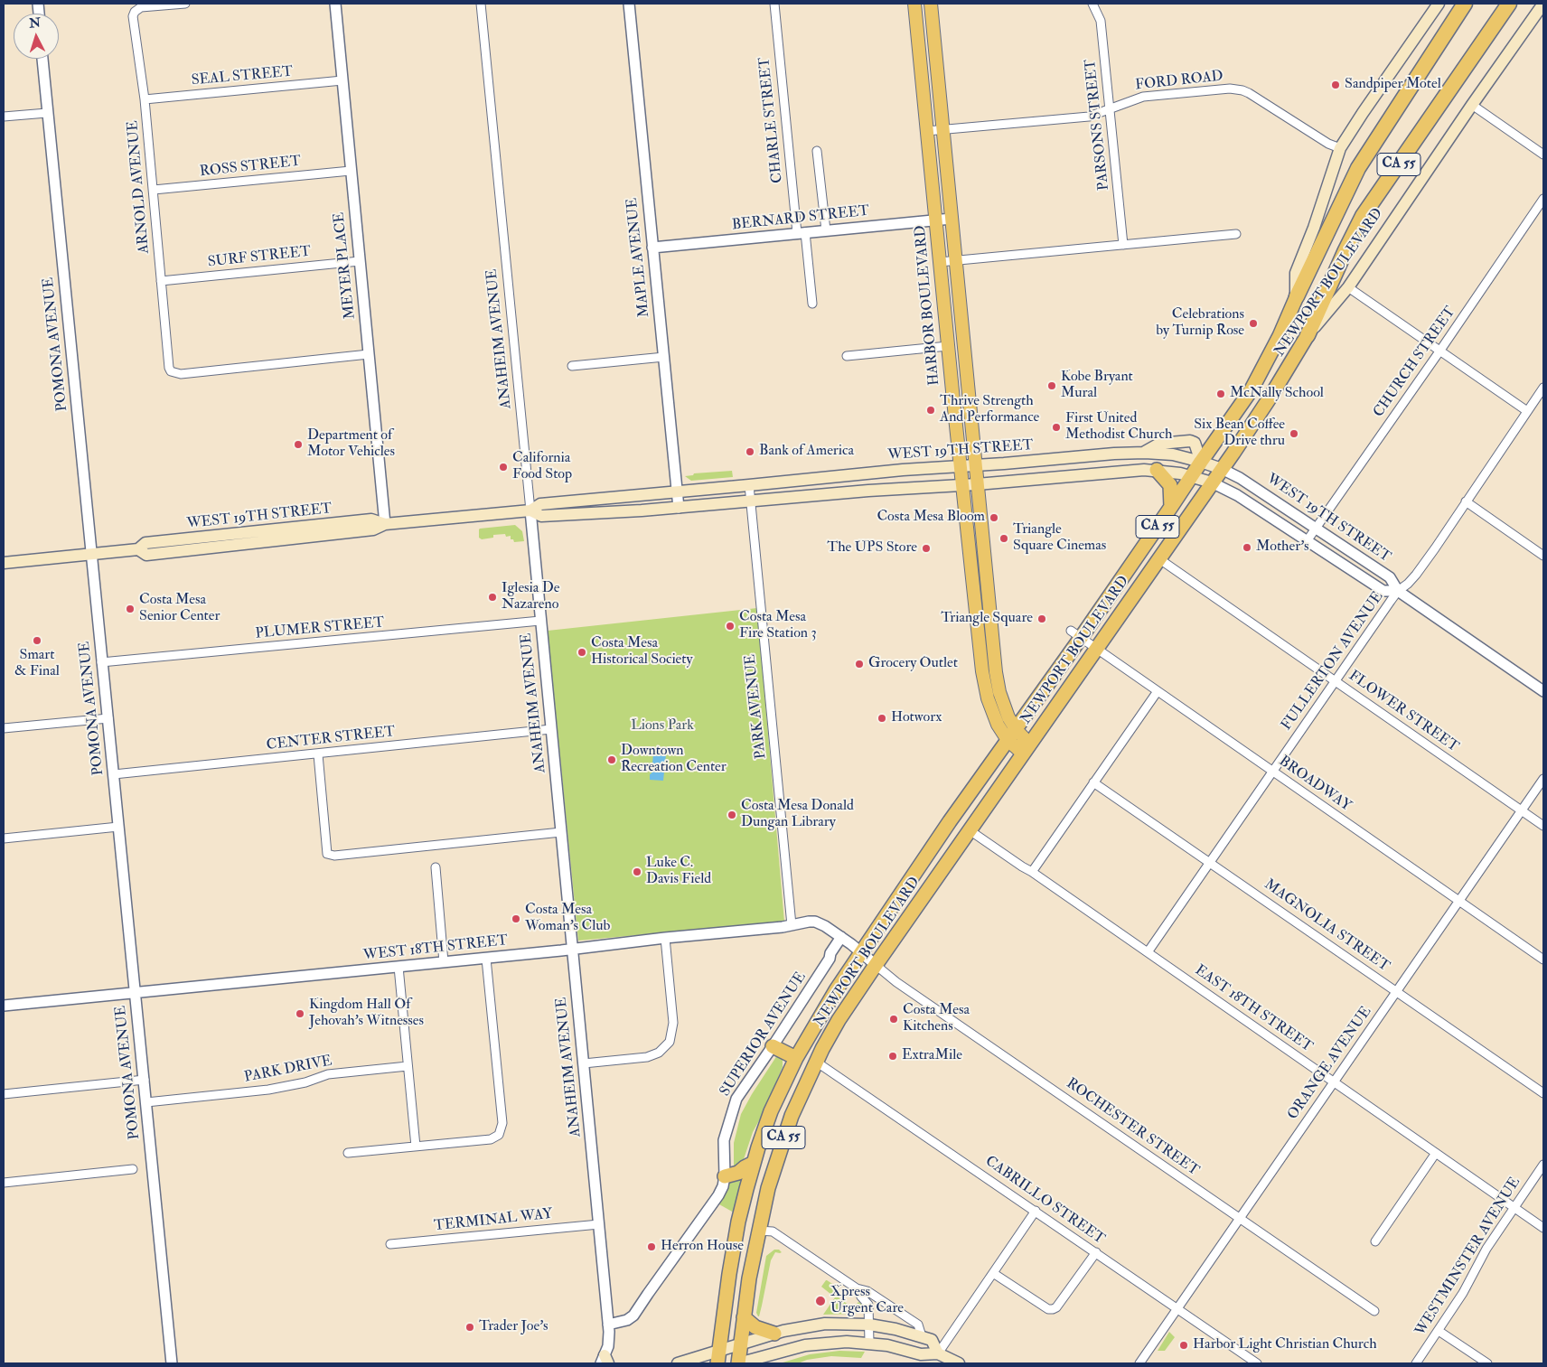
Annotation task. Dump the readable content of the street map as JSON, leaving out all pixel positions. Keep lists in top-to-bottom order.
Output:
{
  "streets": {
    "highway": ["CA 55", "NEWPORT BOULEVARD"],
    "main road": ["HARBOR BOULEVARD", "WEST 19TH STREET"],
    "street": [
      "SEAL STREET",
      "FORD ROAD",
      "CHARLE STREET",
      "PARSONS STREET",
      "ROSS STREET",
      "ARNOLD AVENUE",
      "BERNARD STREET",
      "SURF STREET",
      "MAPLE AVENUE",
      "MEYER PLACE",
      "ANAHEIM AVENUE",
      "POMONA AVENUE",
      "CHURCH STREET",
      "PLUMER STREET",
      "FULLERTON AVENUE",
      "PARK AVENUE",
      "FLOWER STREET",
      "CENTER STREET",
      "BROADWAY",
      "MAGNOLIA STREET",
      "WEST 18TH STREET",
      "EAST 18TH STREET",
      "SUPERIOR AVENUE",
      "ORANGE AVENUE",
      "PARK DRIVE",
      "ROCHESTER STREET",
      "CABRILLO STREET",
      "TERMINAL WAY",
      "WESTMINSTER AVENUE"
    ]
  },
  "crossings": [
    ["SEAL STREET", "ARNOLD AVENUE"],
    ["SEAL STREET", "MEYER PLACE"],
    ["FORD ROAD", "PARSONS STREET"],
    ["FORD ROAD", "NEWPORT BOULEVARD"],
    ["FORD ROAD", "HARBOR BOULEVARD"],
    ["CHARLE STREET", "BERNARD STREET"],
    ["CA 55", "NEWPORT BOULEVARD"],
    ["ROSS STREET", "ARNOLD AVENUE"],
    ["ROSS STREET", "MEYER PLACE"],
    ["ARNOLD AVENUE", "SURF STREET"],
    ["ARNOLD AVENUE", "MEYER PLACE"],
    ["BERNARD STREET", "MAPLE AVENUE"],
    ["BERNARD STREET", "HARBOR BOULEVARD"],
    ["SURF STREET", "MEYER PLACE"],
    ["MAPLE AVENUE", "WEST 19TH STREET"],
    ["MEYER PLACE", "WEST 19TH STREET"],
    ["NEWPORT BOULEVARD", "HARBOR BOULEVARD"],
    ["NEWPORT BOULEVARD", "WEST 19TH STREET"],
    ["NEWPORT BOULEVARD", "FLOWER STREET"],
    ["NEWPORT BOULEVARD", "BROADWAY"],
    ["NEWPORT BOULEVARD", "WEST 18TH STREET"],
    ["NEWPORT BOULEVARD", "EAST 18TH STREET"],
    ["NEWPORT BOULEVARD", "ROCHESTER STREET"],
    ["NEWPORT BOULEVARD", "CABRILLO STREET"],
    ["HARBOR BOULEVARD", "WEST 19TH STREET"],
    ["ANAHEIM AVENUE", "WEST 19TH STREET"],
    ["ANAHEIM AVENUE", "PLUMER STREET"],
    ["ANAHEIM AVENUE", "CENTER STREET"],
    ["ANAHEIM AVENUE", "WEST 18TH STREET"],
    ["ANAHEIM AVENUE", "SUPERIOR AVENUE"],
    ["ANAHEIM AVENUE", "TERMINAL WAY"],
    ["POMONA AVENUE", "WEST 19TH STREET"],
    ["POMONA AVENUE", "PLUMER STREET"],
    ["POMONA AVENUE", "CENTER STREET"],
    ["POMONA AVENUE", "WEST 18TH STREET"],
    ["POMONA AVENUE", "PARK DRIVE"],
    ["CHURCH STREET", "WEST 19TH STREET"],
    ["WEST 19TH STREET", "FULLERTON AVENUE"],
    ["WEST 19TH STREET", "PARK AVENUE"],
    ["FULLERTON AVENUE", "FLOWER STREET"],
    ["FULLERTON AVENUE", "BROADWAY"],
    ["FULLERTON AVENUE", "MAGNOLIA STREET"],
    ["FULLERTON AVENUE", "EAST 18TH STREET"],
    ["PARK AVENUE", "WEST 18TH STREET"],
    ["FLOWER STREET", "ORANGE AVENUE"],
    ["BROADWAY", "ORANGE AVENUE"],
    ["MAGNOLIA STREET", "ORANGE AVENUE"],
    ["WEST 18TH STREET", "SUPERIOR AVENUE"],
    ["WEST 18TH STREET", "ROCHESTER STREET"],
    ["EAST 18TH STREET", "ORANGE AVENUE"],
    ["EAST 18TH STREET", "WESTMINSTER AVENUE"],
    ["ORANGE AVENUE", "ROCHESTER STREET"],
    ["ORANGE AVENUE", "CABRILLO STREET"]
  ],
  "parks": ["Lions Park"],
  "places": [
    "Sandpiper Motel",
    "Celebrations by Turnip Rose",
    "Kobe Bryant Mural",
    "McNally School",
    "Thrive Strength And Performance",
    "First United Methodist Church",
    "Six Bean Coffee Drive thru",
    "Department of Motor Vehicles",
    "Bank of America",
    "California Food Stop",
    "Costa Mesa Bloom",
    "Triangle Square Cinemas",
    "Mother's",
    "The UPS Store",
    "Iglesia De Nazareno",
    "Costa Mesa Senior Center",
    "Triangle Square",
    "Costa Mesa Fire Station 3",
    "Smart & Final",
    "Costa Mesa Historical Society",
    "Grocery Outlet",
    "Hotworx",
    "Downtown Recreation Center",
    "Costa Mesa Donald Dungan Library",
    "Luke C. Davis Field",
    "Costa Mesa Woman's Club",
    "Kingdom Hall Of Jehovah's Witnesses",
    "Costa Mesa Kitchens",
    "ExtraMile",
    "Herron House",
    "Xpress Urgent Care",
    "Trader Joe's",
    "Harbor Light Christian Church"
  ],
  "north": "top"
}
